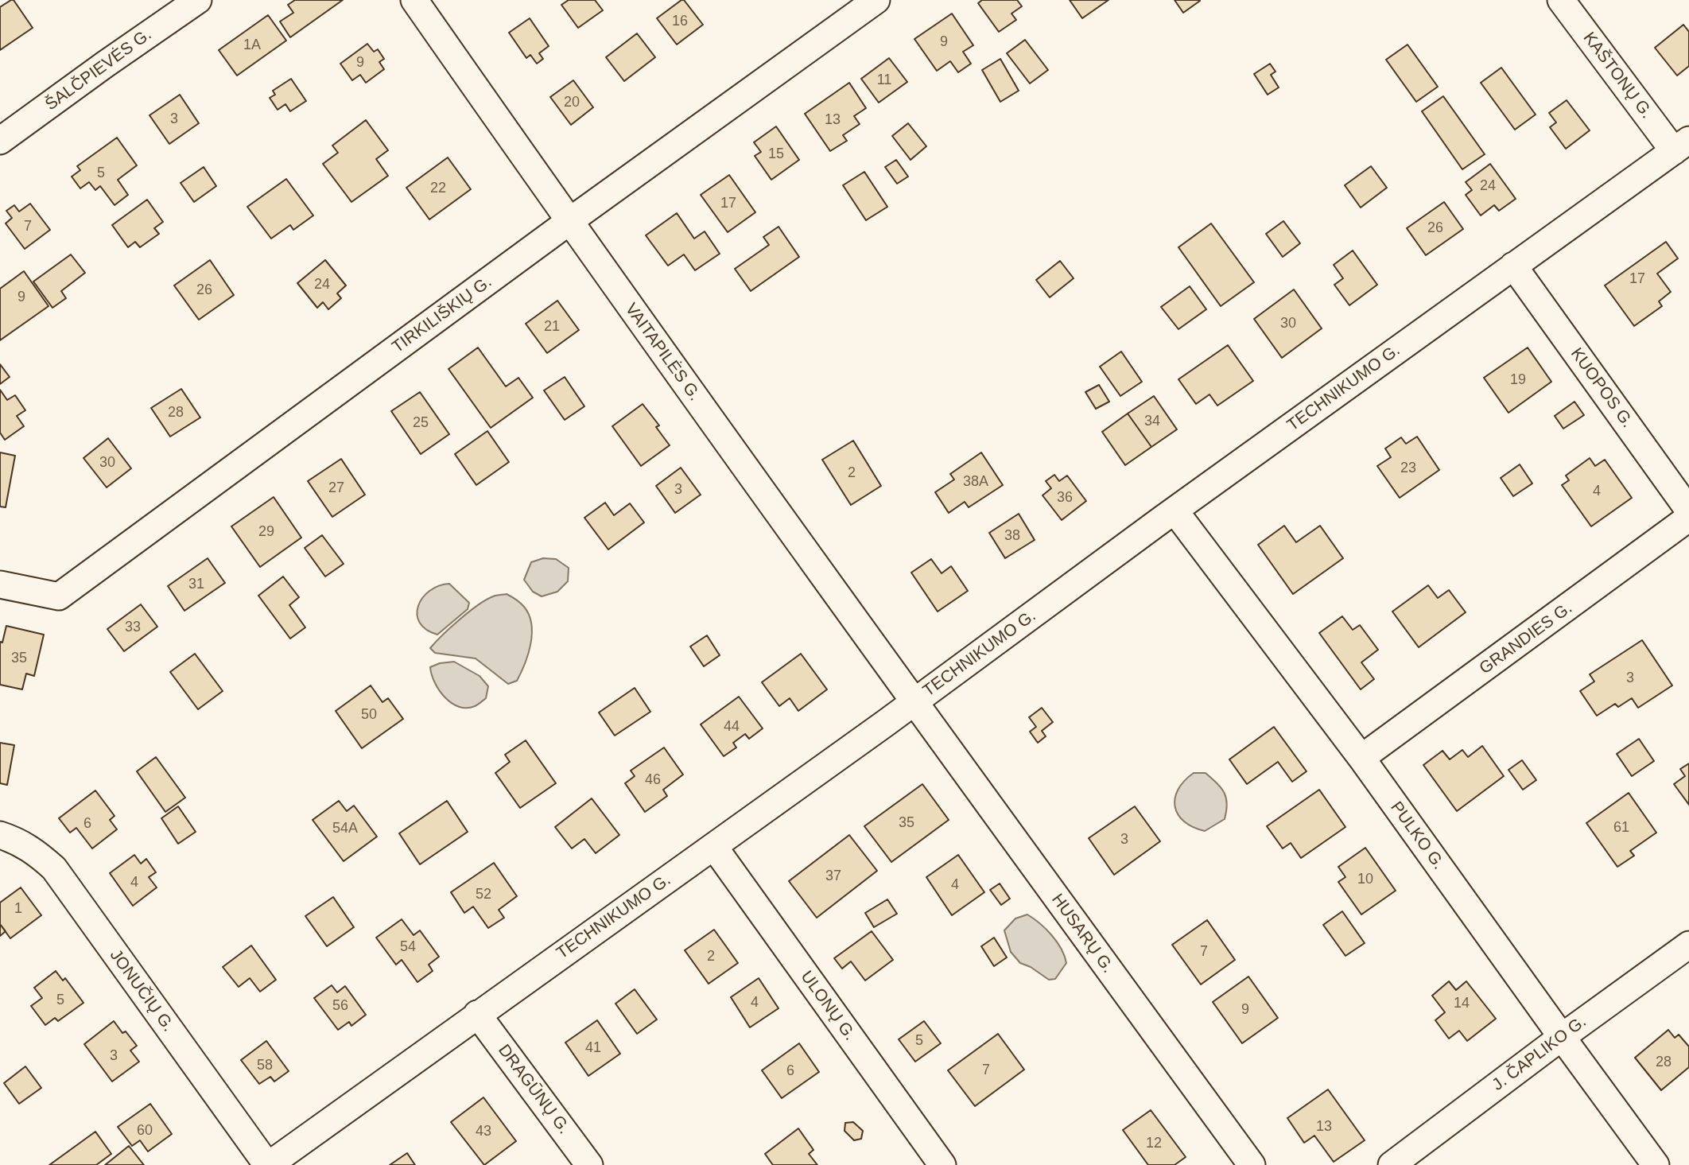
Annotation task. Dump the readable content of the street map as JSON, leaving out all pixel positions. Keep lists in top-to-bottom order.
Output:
{
  "streets": {
    "street": [
      "ŠALČPIEVĖS G.",
      "KAŠTONŲ G.",
      "TIRKILIŠKIŲ G.",
      "VAITAPILĖS G.",
      "TECHNIKUMO G.",
      "KUOPOS G.",
      "GRANDIES G.",
      "PULKO G.",
      "HUSARŲ G.",
      "JONUČIŲ G.",
      "ULONŲ G.",
      "J. ČAPLIKO G.",
      "DRAGŪNŲ G."
    ]
  },
  "crossings": [
    ["KAŠTONŲ G.", "TECHNIKUMO G."],
    ["TIRKILIŠKIŲ G.", "VAITAPILĖS G."],
    ["VAITAPILĖS G.", "TECHNIKUMO G."],
    ["VAITAPILĖS G.", "HUSARŲ G."],
    ["TECHNIKUMO G.", "KUOPOS G."],
    ["TECHNIKUMO G.", "PULKO G."],
    ["TECHNIKUMO G.", "HUSARŲ G."],
    ["TECHNIKUMO G.", "JONUČIŲ G."],
    ["TECHNIKUMO G.", "ULONŲ G."],
    ["TECHNIKUMO G.", "DRAGŪNŲ G."],
    ["GRANDIES G.", "PULKO G."],
    ["PULKO G.", "J. ČAPLIKO G."]
  ],
  "house_numbers": [
    "16",
    "9",
    "1A",
    "9",
    "11",
    "20",
    "3",
    "13",
    "15",
    "5",
    "24",
    "22",
    "17",
    "7",
    "26",
    "17",
    "24",
    "26",
    "9",
    "30",
    "21",
    "19",
    "28",
    "34",
    "25",
    "30",
    "23",
    "2",
    "38A",
    "27",
    "3",
    "4",
    "36",
    "29",
    "38",
    "31",
    "33",
    "35",
    "3",
    "50",
    "44",
    "46",
    "35",
    "6",
    "61",
    "54A",
    "3",
    "37",
    "10",
    "4",
    "4",
    "52",
    "1",
    "54",
    "7",
    "2",
    "5",
    "4",
    "14",
    "56",
    "9",
    "5",
    "41",
    "3",
    "28",
    "58",
    "7",
    "6",
    "13",
    "60",
    "43",
    "12"
  ]
}
